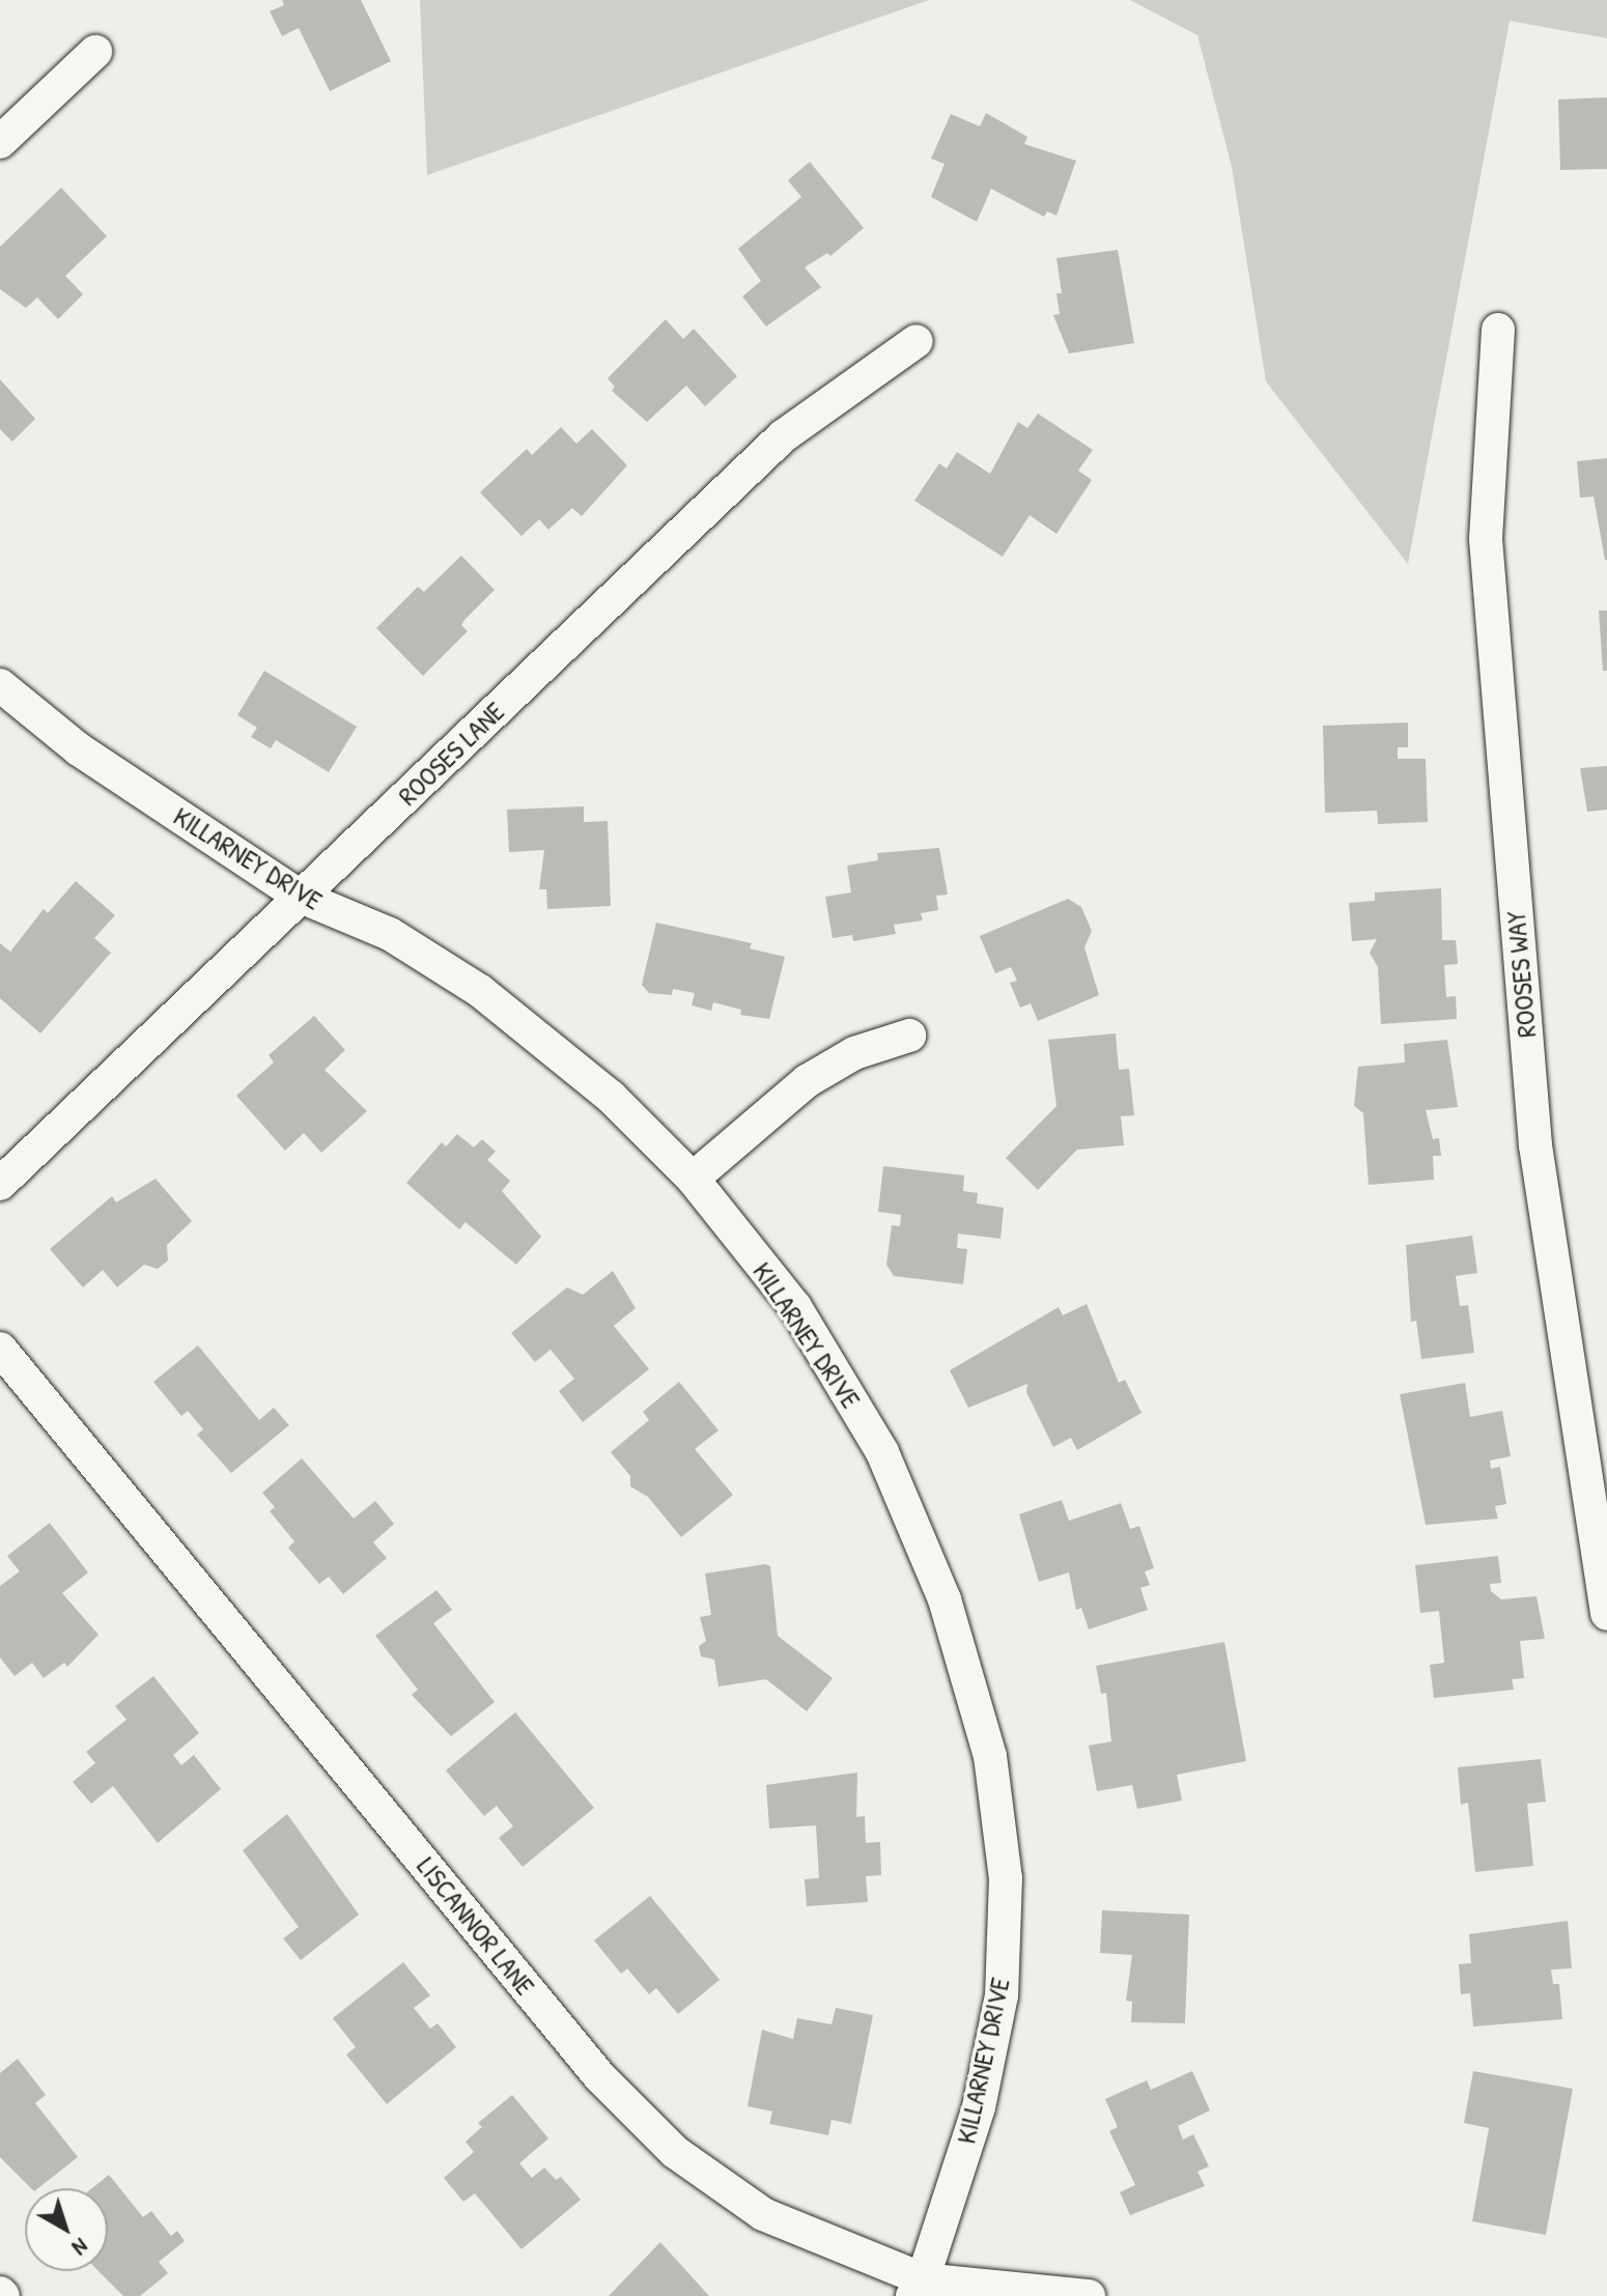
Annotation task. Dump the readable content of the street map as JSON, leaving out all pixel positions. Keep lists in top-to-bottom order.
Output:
{
  "streets": {
    "street": [
      "ROOSES LANE",
      "KILLARNEY DRIVE",
      "ROOSES WAY",
      "LISCANNOR LANE"
    ]
  },
  "crossings": [
    ["ROOSES LANE", "KILLARNEY DRIVE"],
    ["KILLARNEY DRIVE", "LISCANNOR LANE"]
  ],
  "north": "bottom right"
}
